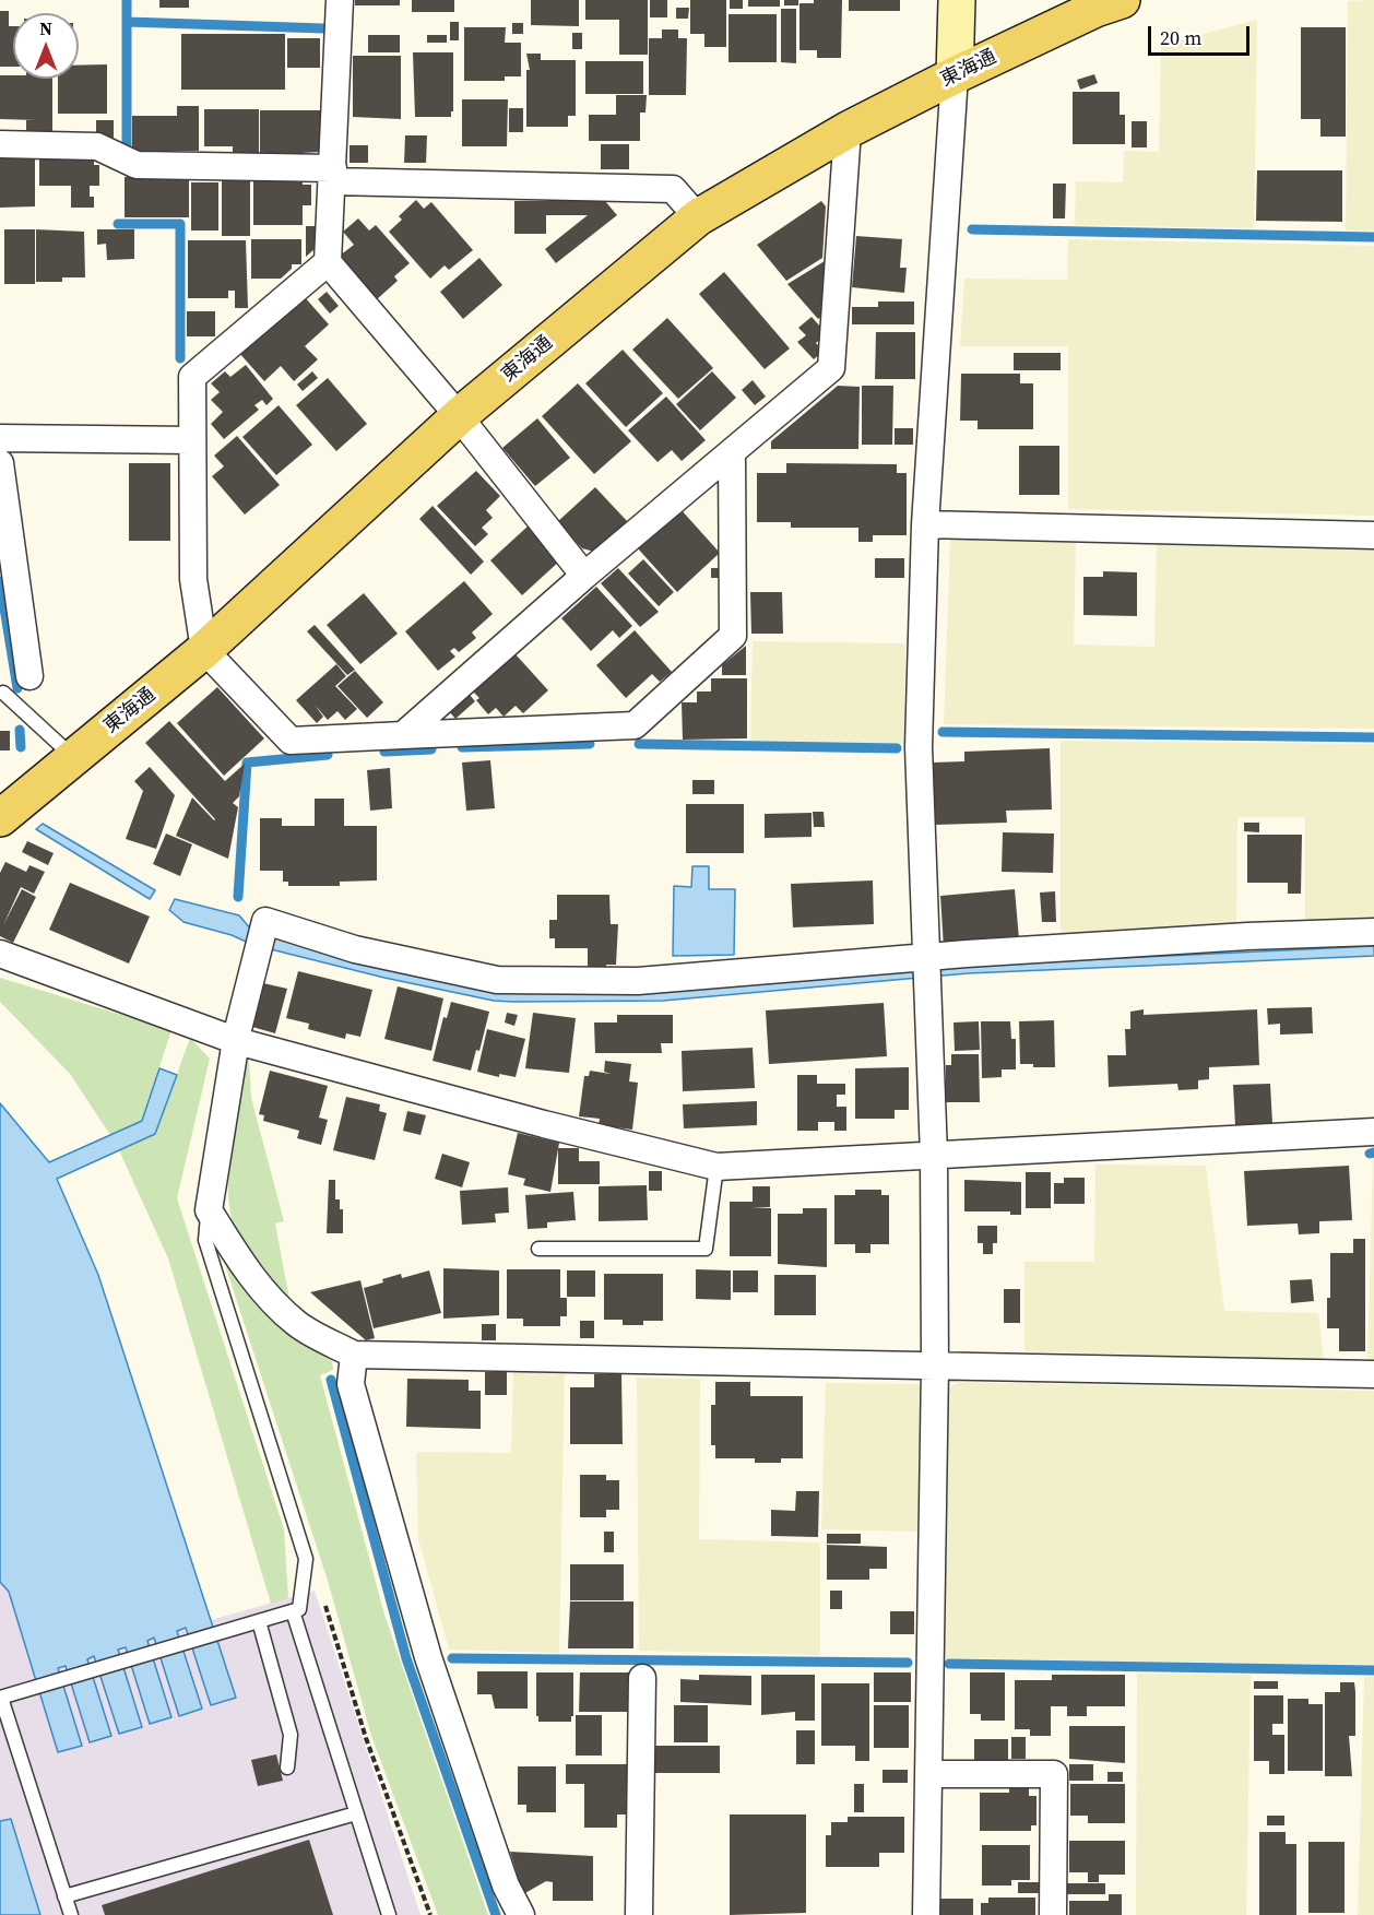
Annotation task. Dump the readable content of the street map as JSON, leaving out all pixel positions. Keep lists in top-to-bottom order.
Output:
{
  "streets": {
    "main road": ["東海通"]
  },
  "scale_bar": "20 m",
  "north": "top"
}
